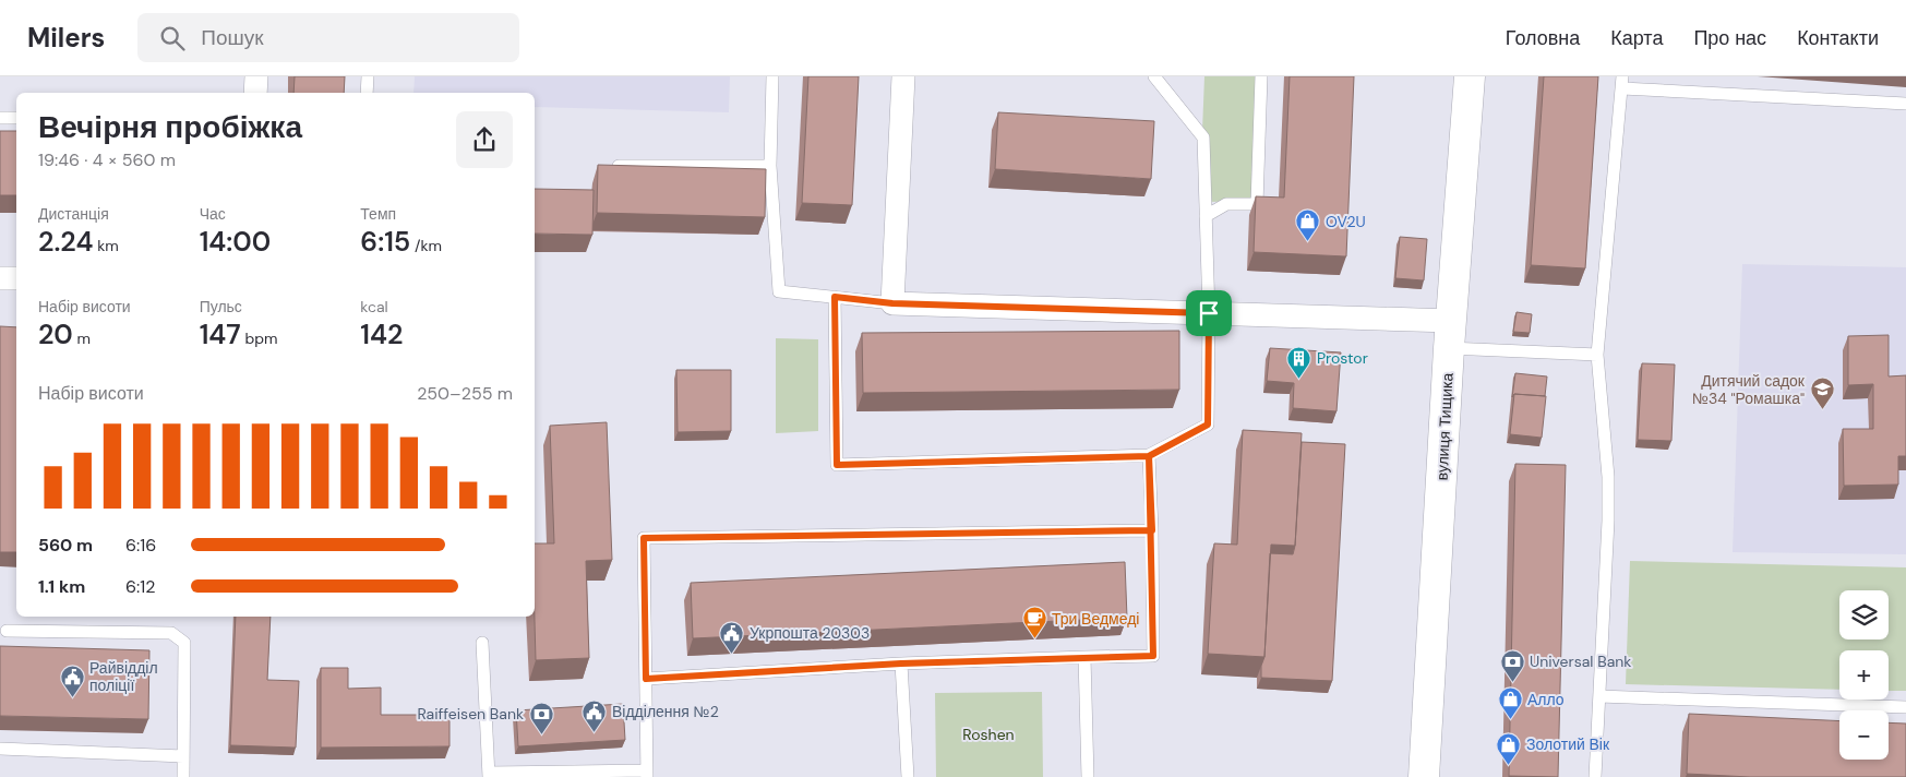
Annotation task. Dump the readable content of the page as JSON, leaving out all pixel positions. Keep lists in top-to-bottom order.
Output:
{
  "streets": {
    "main road": ["вулиця Тищика"]
  },
  "parks": ["Roshen"],
  "places": {
    "shop": ["OV2U", "Алло", "Золотий Вік"],
    "building": ["Prostor"],
    "school or university": ["Дитячий садок №34 \"Ромашка\""],
    "cafe": ["Три Ведмеді"],
    "public building": ["Укрпошта 20303", "Райвідділ поліції", "Відділення №2"],
    "bank": ["Universal Bank", "Raiffeisen Bank"]
  },
  "page": {
    "header": "Milers",
    "search": "Пошук",
    "nav": [
      "Головна",
      "Карта",
      "Про нас",
      "Контакти"
    ],
    "heading": ["Вечірня пробіжка", "19:46 · 4 × 560 m"],
    "stats": [
      ["Дистанція", "2.24 km"],
      ["Час", "14:00"],
      ["Темп", "6:15 /km"],
      ["Набір висоти", "20 m"],
      ["Пульс", "147 bpm"],
      ["kcal", "142"]
    ],
    "chart": ["Набір висоти", "250–255 m"],
    "list": [
      {
        "name": "560 m",
        "note": "6:16"
      },
      {
        "name": "1.1 km",
        "note": "6:12"
      }
    ],
    "map_buttons": ["+", "−"]
  }
}
